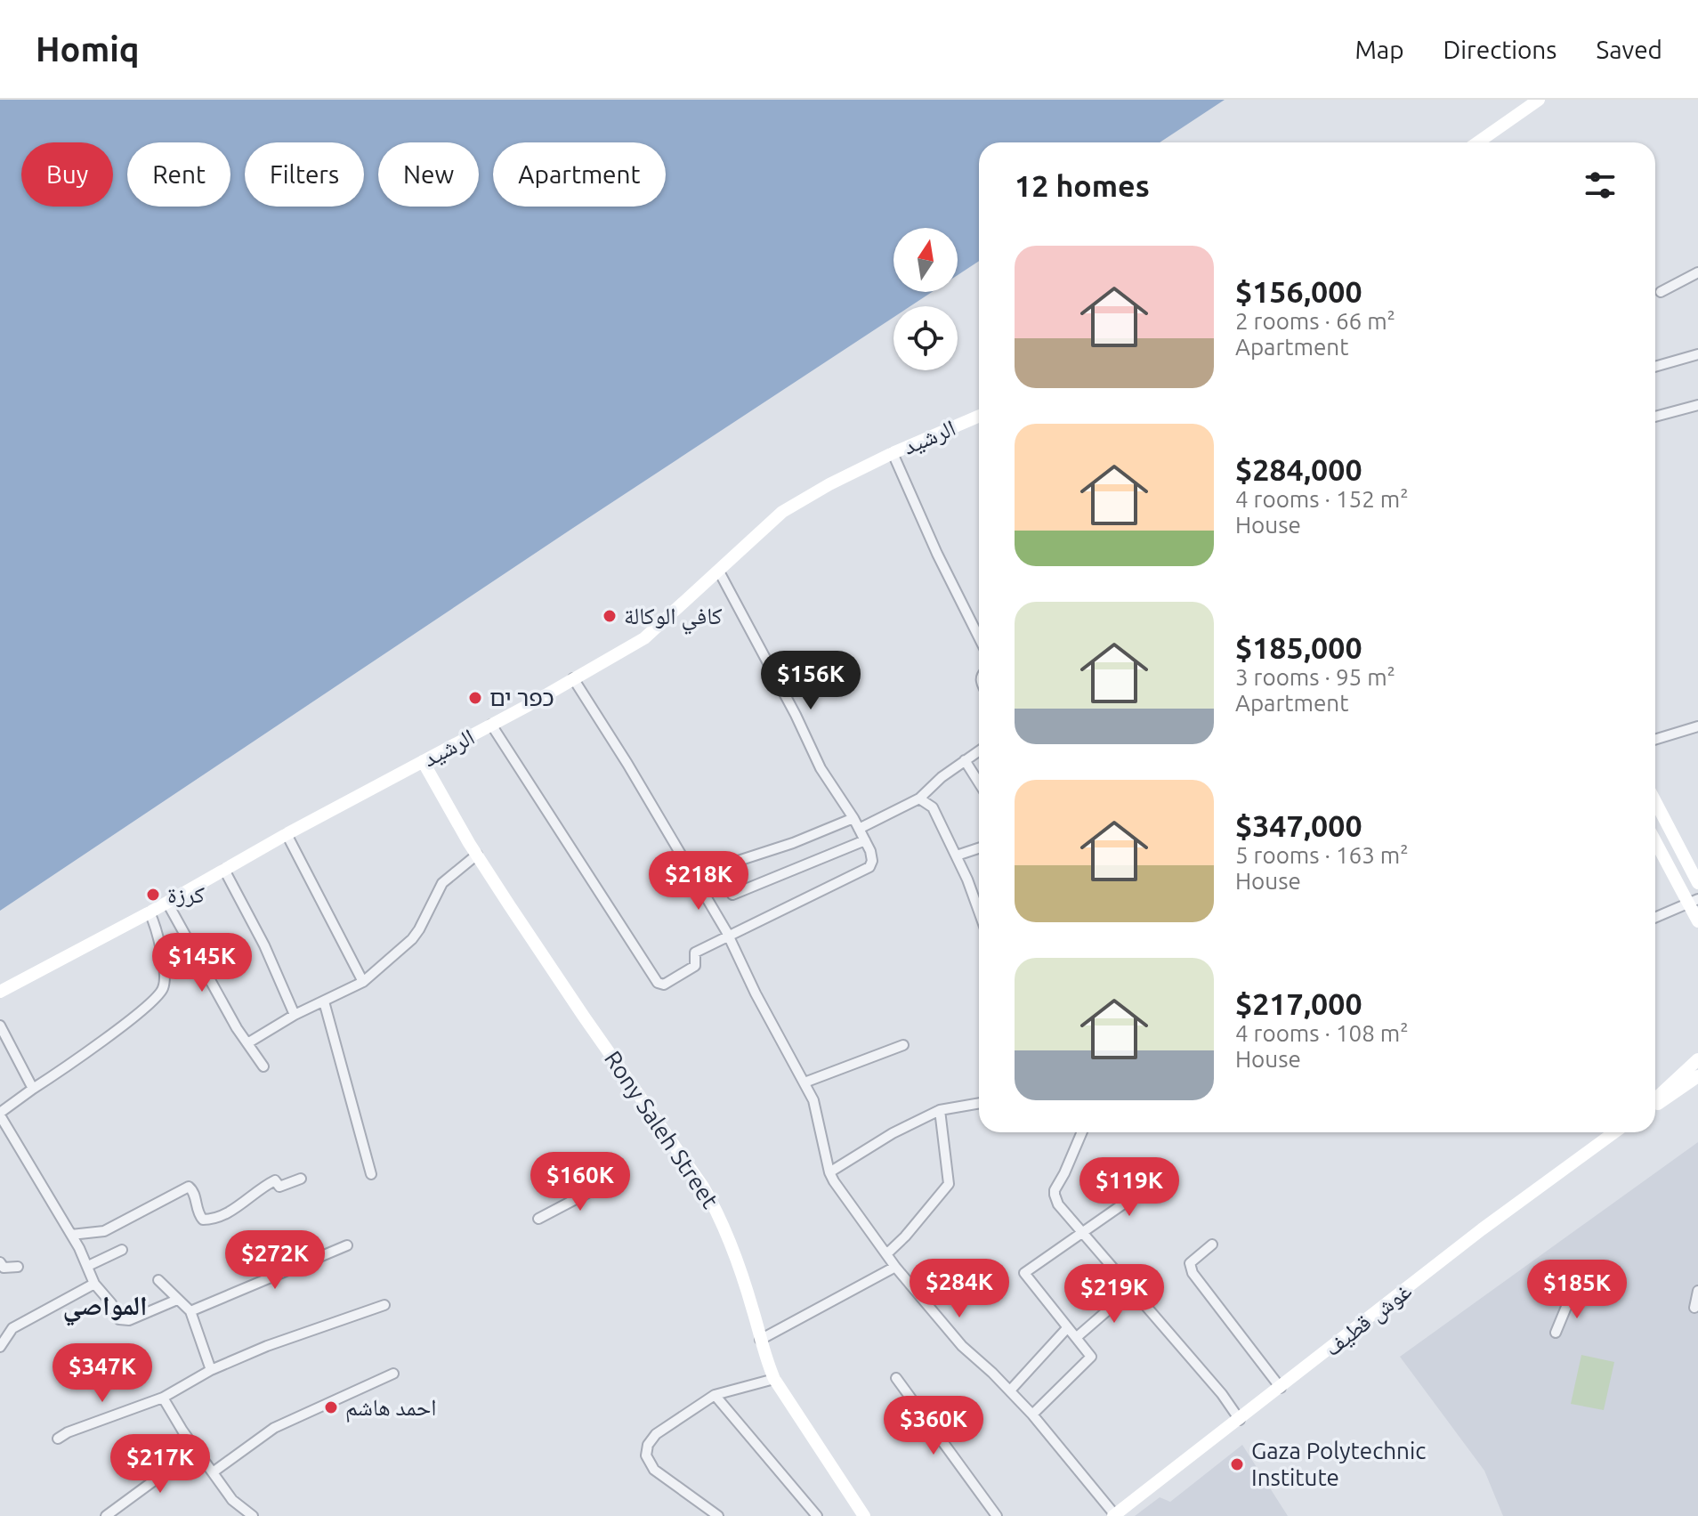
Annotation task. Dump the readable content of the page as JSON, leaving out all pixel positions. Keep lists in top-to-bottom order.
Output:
{
  "streets": {
    "main road": ["الرشيد", "Rony Saleh Street", "غوش قطيف"]
  },
  "crossings": [
    ["الرشيد", "Rony Saleh Street"]
  ],
  "districts": ["المواصي"],
  "places": [
    "كافي الوكالة",
    "כפר ים",
    "كرزة",
    "احمد هاشم",
    "Gaza Polytechnic Institute"
  ],
  "north": "top",
  "page": {
    "header": "Homiq",
    "nav": ["Map", "Directions", "Saved"],
    "chip": [
      "Buy",
      "Rent",
      "Filters",
      "New",
      "Apartment"
    ],
    "heading": "12 homes",
    "list": [
      {
        "name": "$156,000",
        "note": "2 rooms · 66 m² · Apartment"
      },
      {
        "name": "$284,000",
        "note": "4 rooms · 152 m² · House"
      },
      {
        "name": "$185,000",
        "note": "3 rooms · 95 m² · Apartment"
      },
      {
        "name": "$347,000",
        "note": "5 rooms · 163 m² · House"
      },
      {
        "name": "$217,000",
        "note": "4 rooms · 108 m² · House"
      }
    ],
    "price": [
      "$156K",
      "$218K",
      "$145K",
      "$160K",
      "$119K",
      "$272K",
      "$284K",
      "$185K",
      "$219K",
      "$347K",
      "$360K",
      "$217K"
    ]
  }
}
